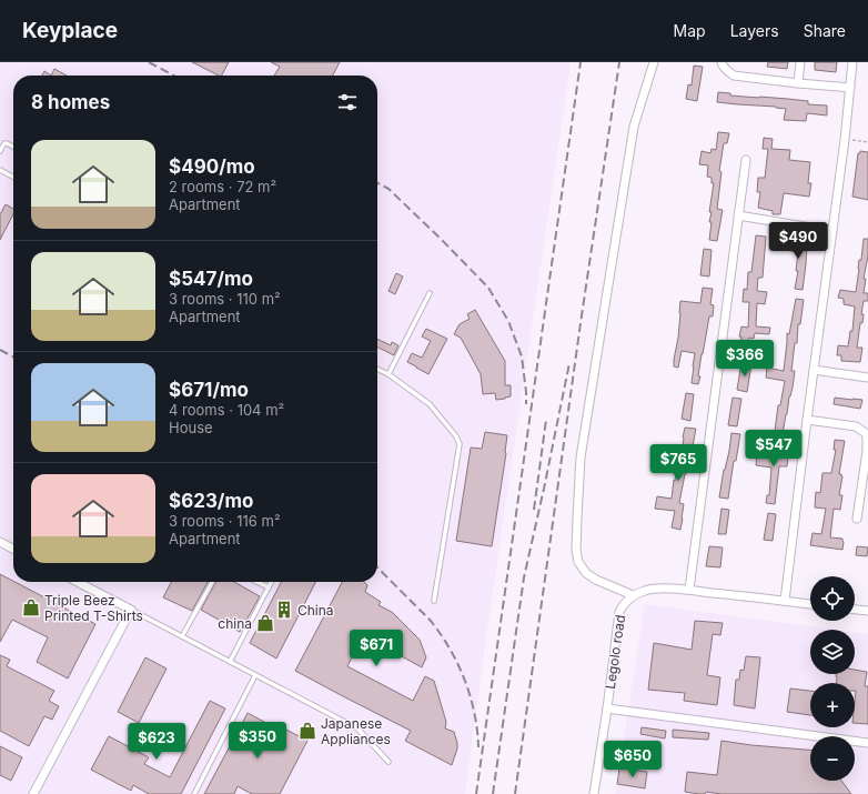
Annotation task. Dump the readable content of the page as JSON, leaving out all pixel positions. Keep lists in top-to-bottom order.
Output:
{
  "streets": {
    "street": ["Legolo road"]
  },
  "places": {
    "shop": ["Triple Beez Printed T-Shirts", "china", "Japanese Appliances"],
    "building": ["China"]
  },
  "page": {
    "header": "Keyplace",
    "nav": ["Map", "Layers", "Share"],
    "heading": "8 homes",
    "list": [
      {
        "name": "$490/mo",
        "note": "2 rooms · 72 m² · Apartment"
      },
      {
        "name": "$547/mo",
        "note": "3 rooms · 110 m² · Apartment"
      },
      {
        "name": "$671/mo",
        "note": "4 rooms · 104 m² · House"
      },
      {
        "name": "$623/mo",
        "note": "3 rooms · 116 m² · Apartment"
      }
    ],
    "price": [
      "$490",
      "$366",
      "$547",
      "$765",
      "$671",
      "$350",
      "$623",
      "$650"
    ],
    "map_buttons": ["+", "−"]
  }
}
